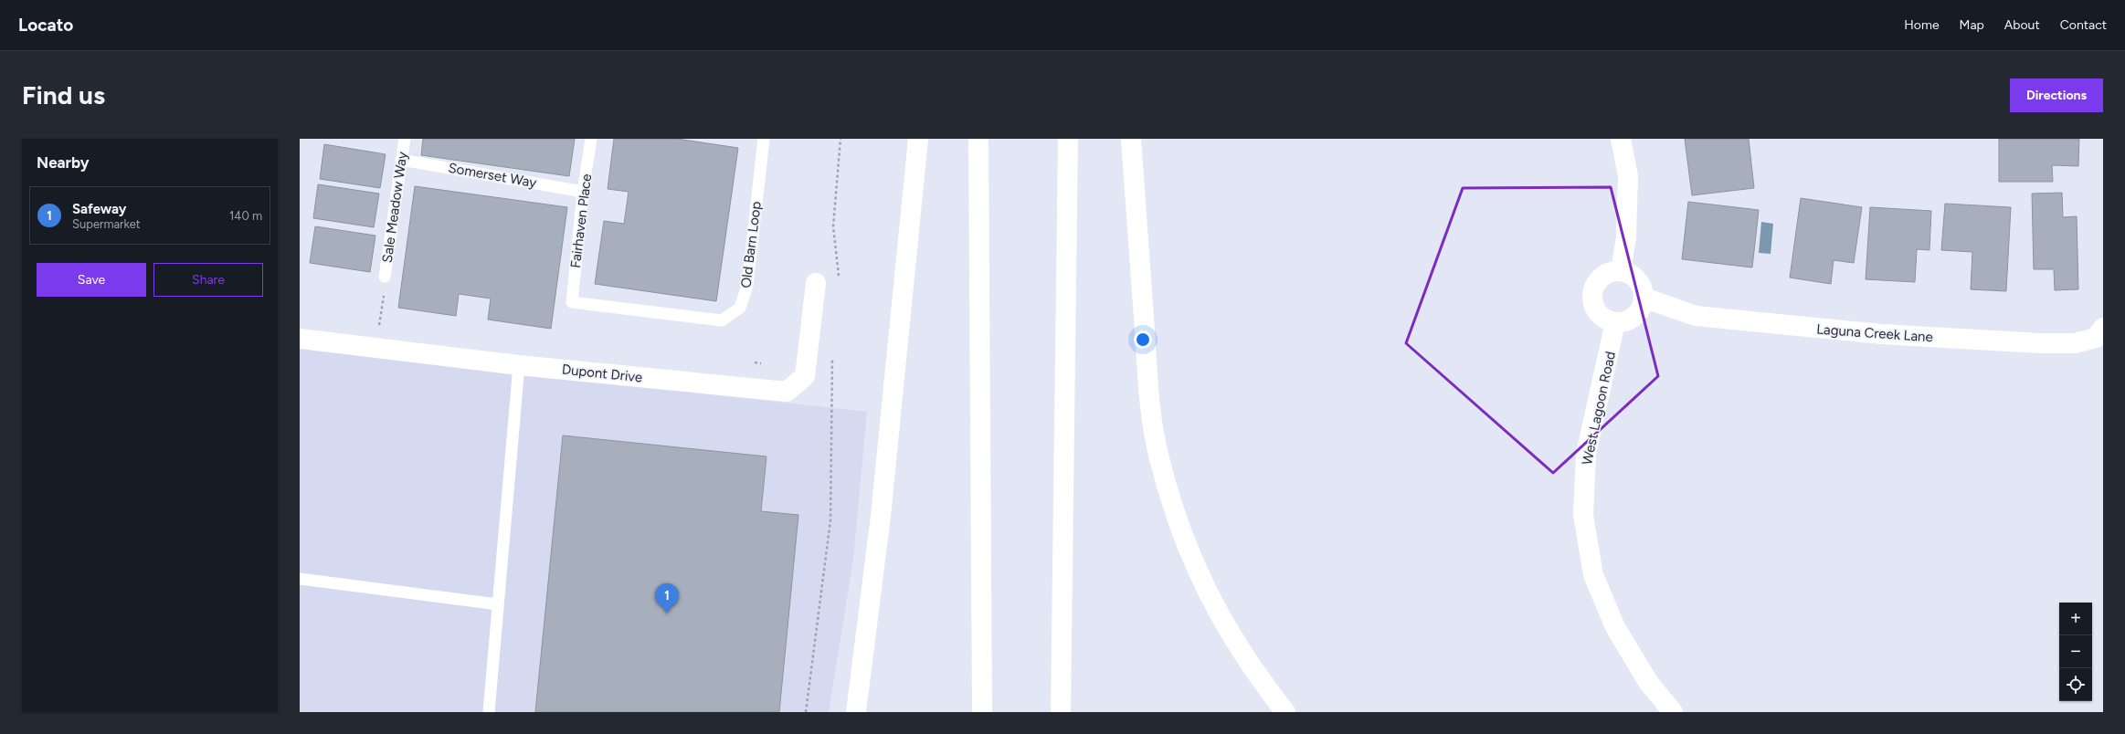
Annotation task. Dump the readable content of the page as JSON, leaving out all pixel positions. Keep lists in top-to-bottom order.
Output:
{
  "streets": {
    "main road": ["Laguna Creek Lane", "Dupont Drive", "West Lagoon Road"],
    "lane": [
      "Somerset Way",
      "Sale Meadow Way",
      "Fairhaven Place",
      "Old Barn Loop"
    ]
  },
  "crossings": [
    ["Somerset Way", "Sale Meadow Way"],
    ["Somerset Way", "Fairhaven Place"],
    ["Fairhaven Place", "Old Barn Loop"],
    ["Laguna Creek Lane", "West Lagoon Road"]
  ],
  "page": {
    "header": "Locato",
    "nav": [
      "Home",
      "Map",
      "About",
      "Contact"
    ],
    "buttons": [
      "Directions",
      ["Save", "Share"]
    ],
    "title": "Find us",
    "heading": "Nearby",
    "list": [
      {
        "mark": "1",
        "name": "Safeway",
        "note": "Supermarket",
        "value": "140 m"
      }
    ],
    "pins": "1",
    "map_buttons": ["+", "−"]
  }
}
